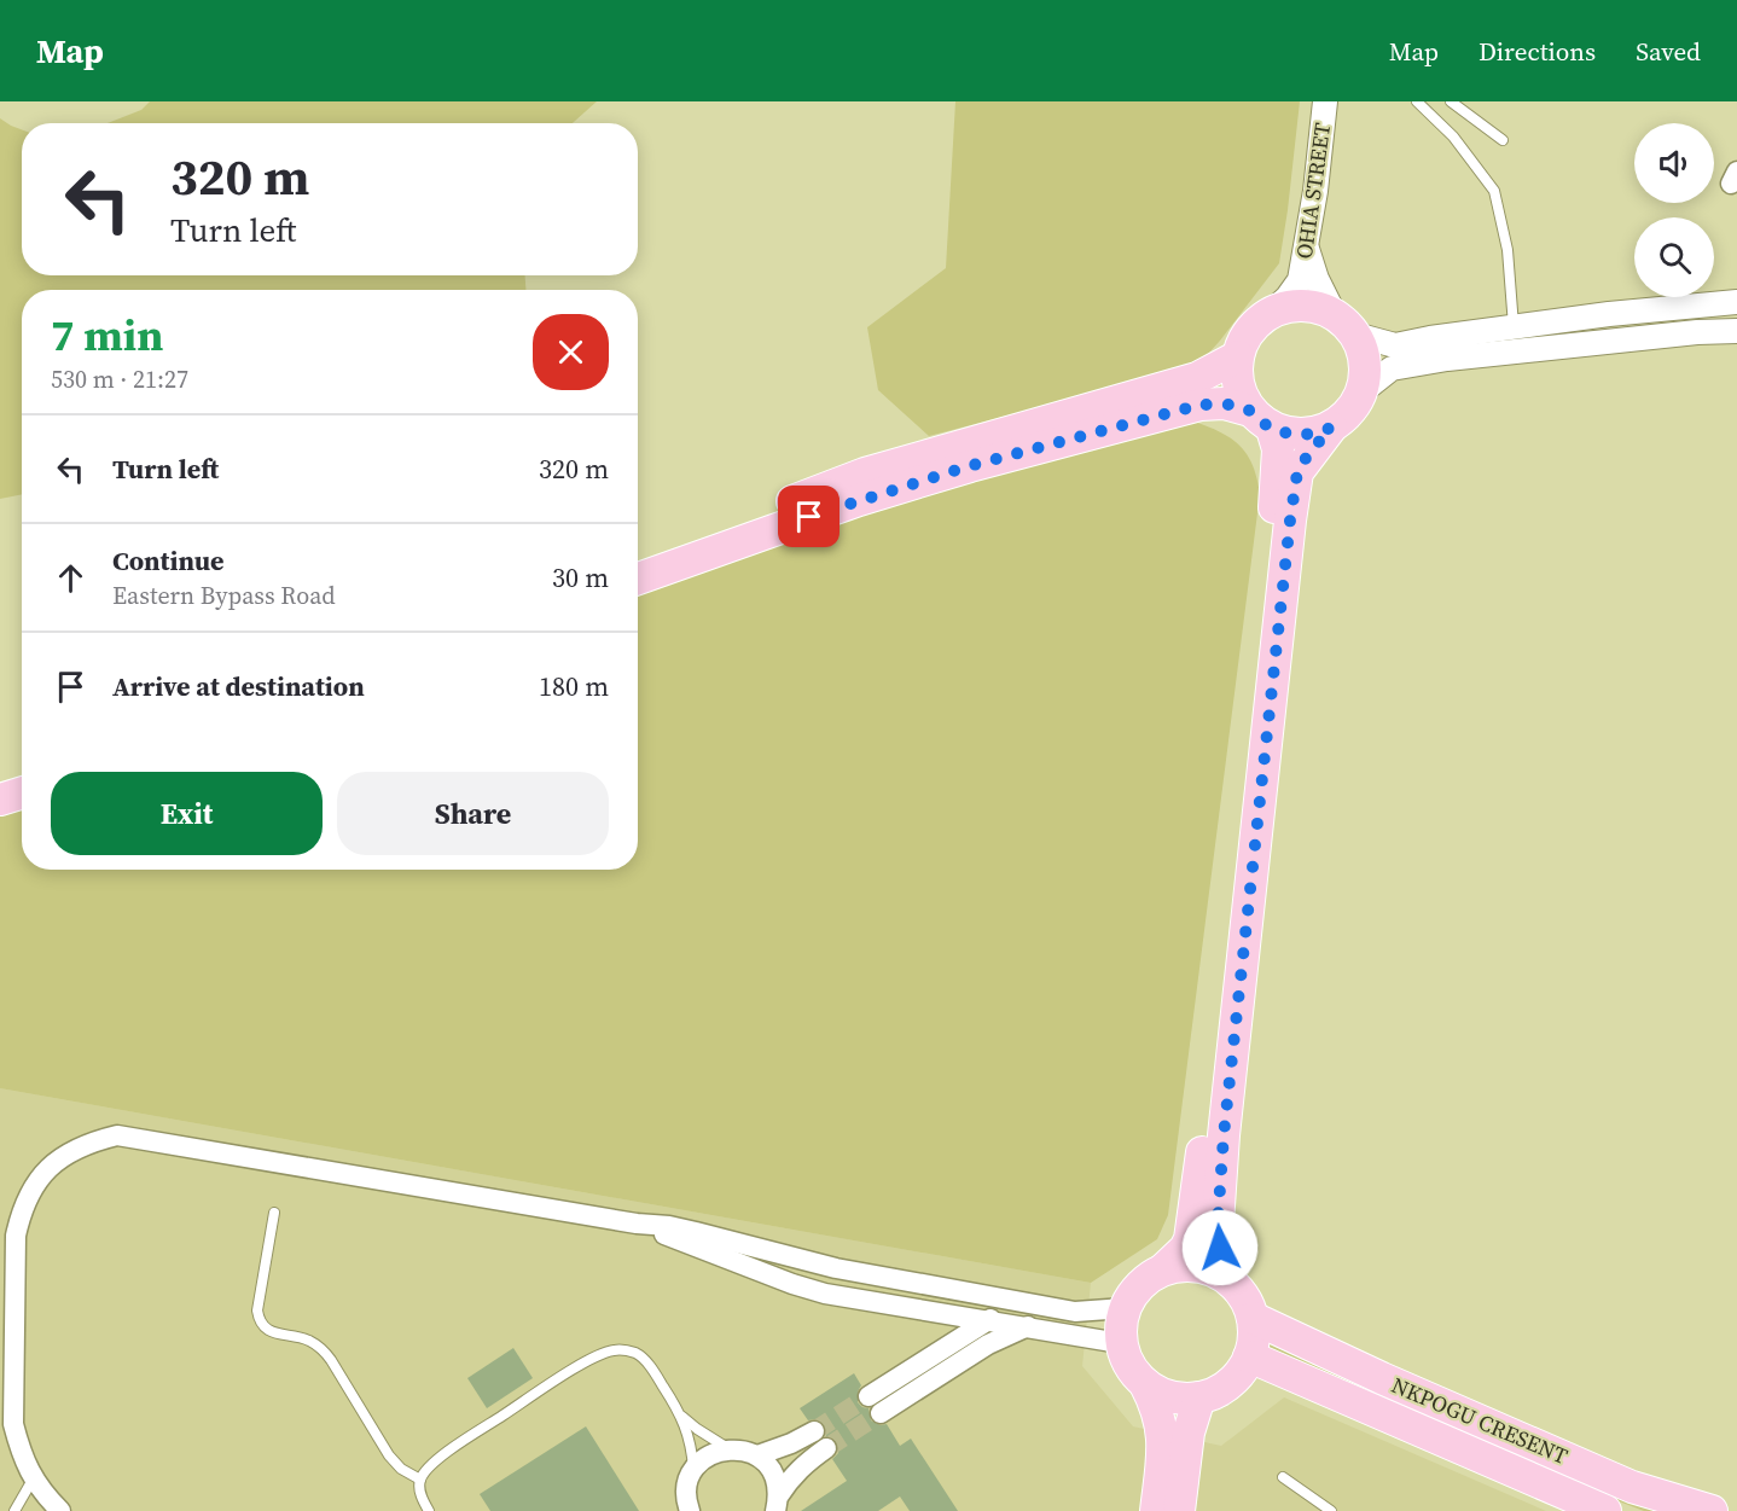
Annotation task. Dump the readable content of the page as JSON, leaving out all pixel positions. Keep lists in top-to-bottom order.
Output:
{
  "streets": {
    "main road": ["NKPOGU CRESENT"],
    "street": ["OHIA STREET"]
  },
  "page": {
    "header": "Map",
    "nav": ["Map", "Directions", "Saved"],
    "turn": ["320 m", "Turn left"],
    "heading": ["7 min", "530 m · 21:27"],
    "list": [
      {
        "name": "Turn left",
        "value": "320 m"
      },
      {
        "name": "Continue",
        "note": "Eastern Bypass Road",
        "value": "30 m"
      },
      {
        "name": "Arrive at destination",
        "value": "180 m"
      }
    ],
    "buttons": ["Exit", "Share"]
  }
}
